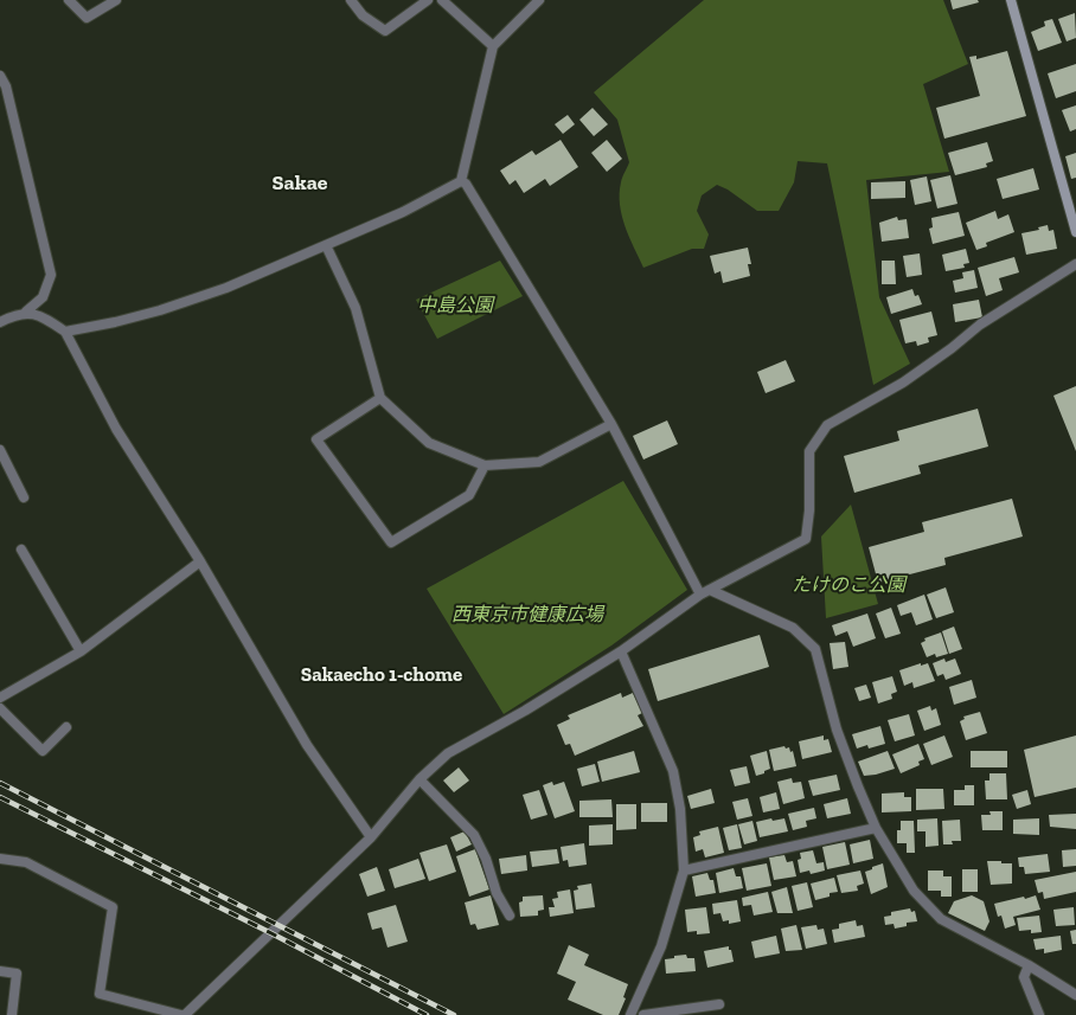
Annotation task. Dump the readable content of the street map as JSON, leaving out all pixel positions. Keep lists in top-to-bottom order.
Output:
{
  "districts": ["Sakae", "Sakaecho 1-chome"],
  "parks": ["中島公園", "たけのこ公園", "西東京市健康広場"]
}
